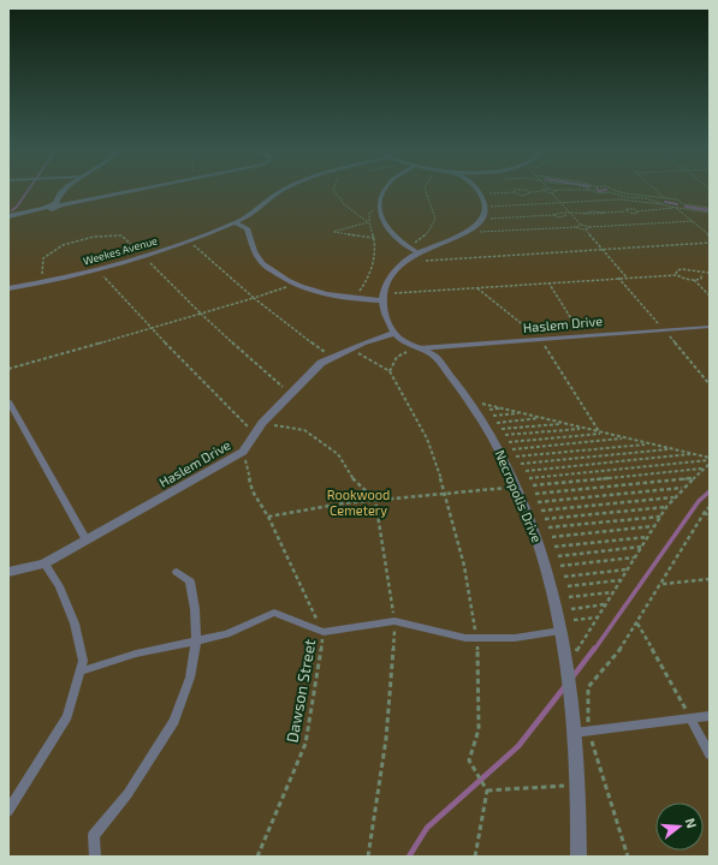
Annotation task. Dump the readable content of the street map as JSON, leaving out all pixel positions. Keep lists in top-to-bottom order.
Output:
{
  "streets": {
    "street": ["Weekes Avenue", "Haslem Drive", "Necropolis Drive"],
    "path": ["Dawson Street"]
  },
  "crossings": [
    ["Haslem Drive", "Necropolis Drive"],
    ["Haslem Drive", "Dawson Street"]
  ],
  "parks": ["Rookwood Cemetery"],
  "north": "right"
}
